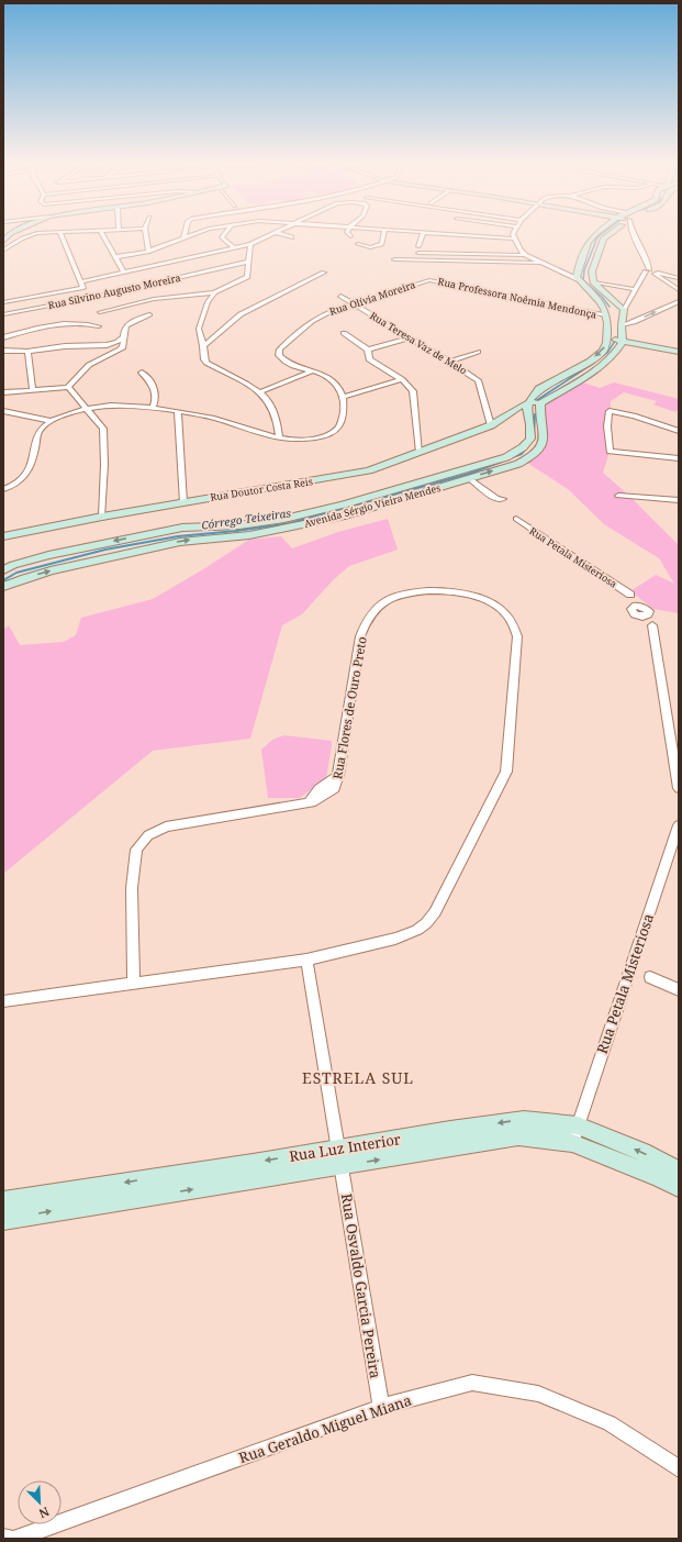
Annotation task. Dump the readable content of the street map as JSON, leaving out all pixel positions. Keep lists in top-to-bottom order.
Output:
{
  "streets": {
    "main road": ["Rua Doutor Costa Reis", "Avenida Sérgio Vieira Mendes", "Rua Luz Interior"],
    "street": [
      "Rua Silvino Augusto Moreira",
      "Rua Olívia Moreira",
      "Rua Professora Noêmia Mendonça",
      "Rua Teresa Vaz de Melo",
      "Rua Petala Misteriosa",
      "Rua Flores de Ouro Preto",
      "Rua Osvaldo Garcia Pereira",
      "Rua Geraldo Miguel Miana"
    ]
  },
  "crossings": [
    ["Rua Olívia Moreira", "Rua Professora Noêmia Mendonça"],
    ["Rua Olívia Moreira", "Rua Teresa Vaz de Melo"],
    ["Rua Teresa Vaz de Melo", "Rua Doutor Costa Reis"],
    ["Rua Doutor Costa Reis", "Avenida Sérgio Vieira Mendes"],
    ["Rua Petala Misteriosa", "Rua Luz Interior"],
    ["Rua Flores de Ouro Preto", "Rua Osvaldo Garcia Pereira"],
    ["Rua Luz Interior", "Rua Osvaldo Garcia Pereira"],
    ["Rua Osvaldo Garcia Pereira", "Rua Geraldo Miguel Miana"]
  ],
  "districts": ["ESTRELA SUL"],
  "water": ["Córrego Teixeiras"],
  "north": "bottom right"
}
